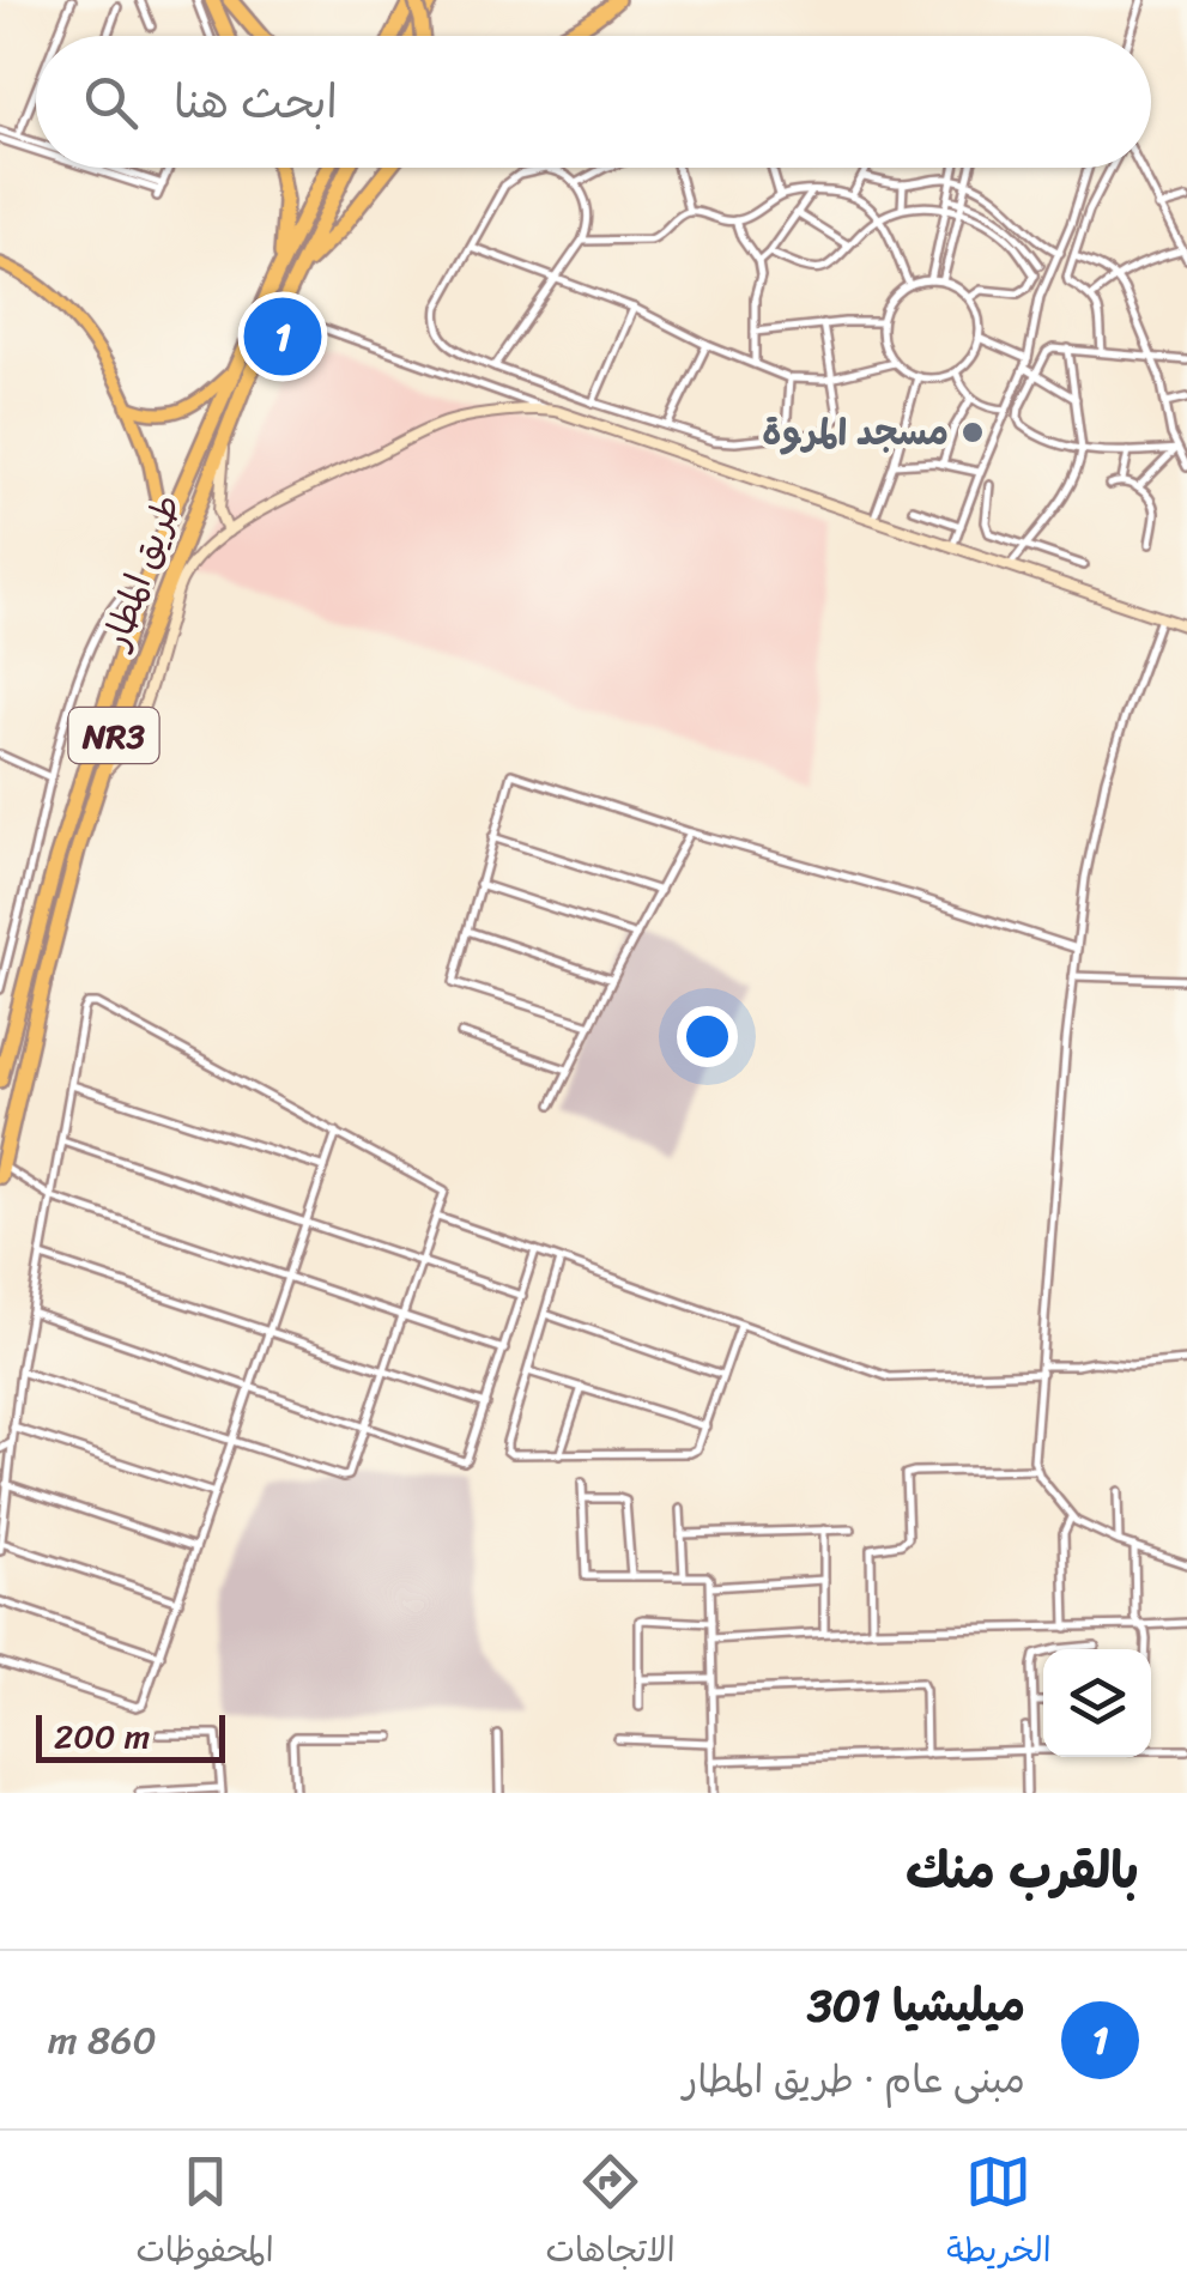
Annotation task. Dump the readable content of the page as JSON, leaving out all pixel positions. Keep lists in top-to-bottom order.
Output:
{
  "streets": {
    "highway": ["طريق المطار", "NR3"]
  },
  "places": ["مسجد المروة"],
  "scale_bar": "200 m",
  "page": {
    "search": "ابحث هنا",
    "pins": "1",
    "scale": "200 m",
    "heading": "بالقرب منك",
    "list": [
      {
        "mark": "1",
        "name": "ميليشيا 301",
        "note": "مبنى عام · طريق المطار",
        "value": "860 m"
      }
    ],
    "nav": ["الخريطة", "الاتجاهات", "المحفوظات"]
  }
}
